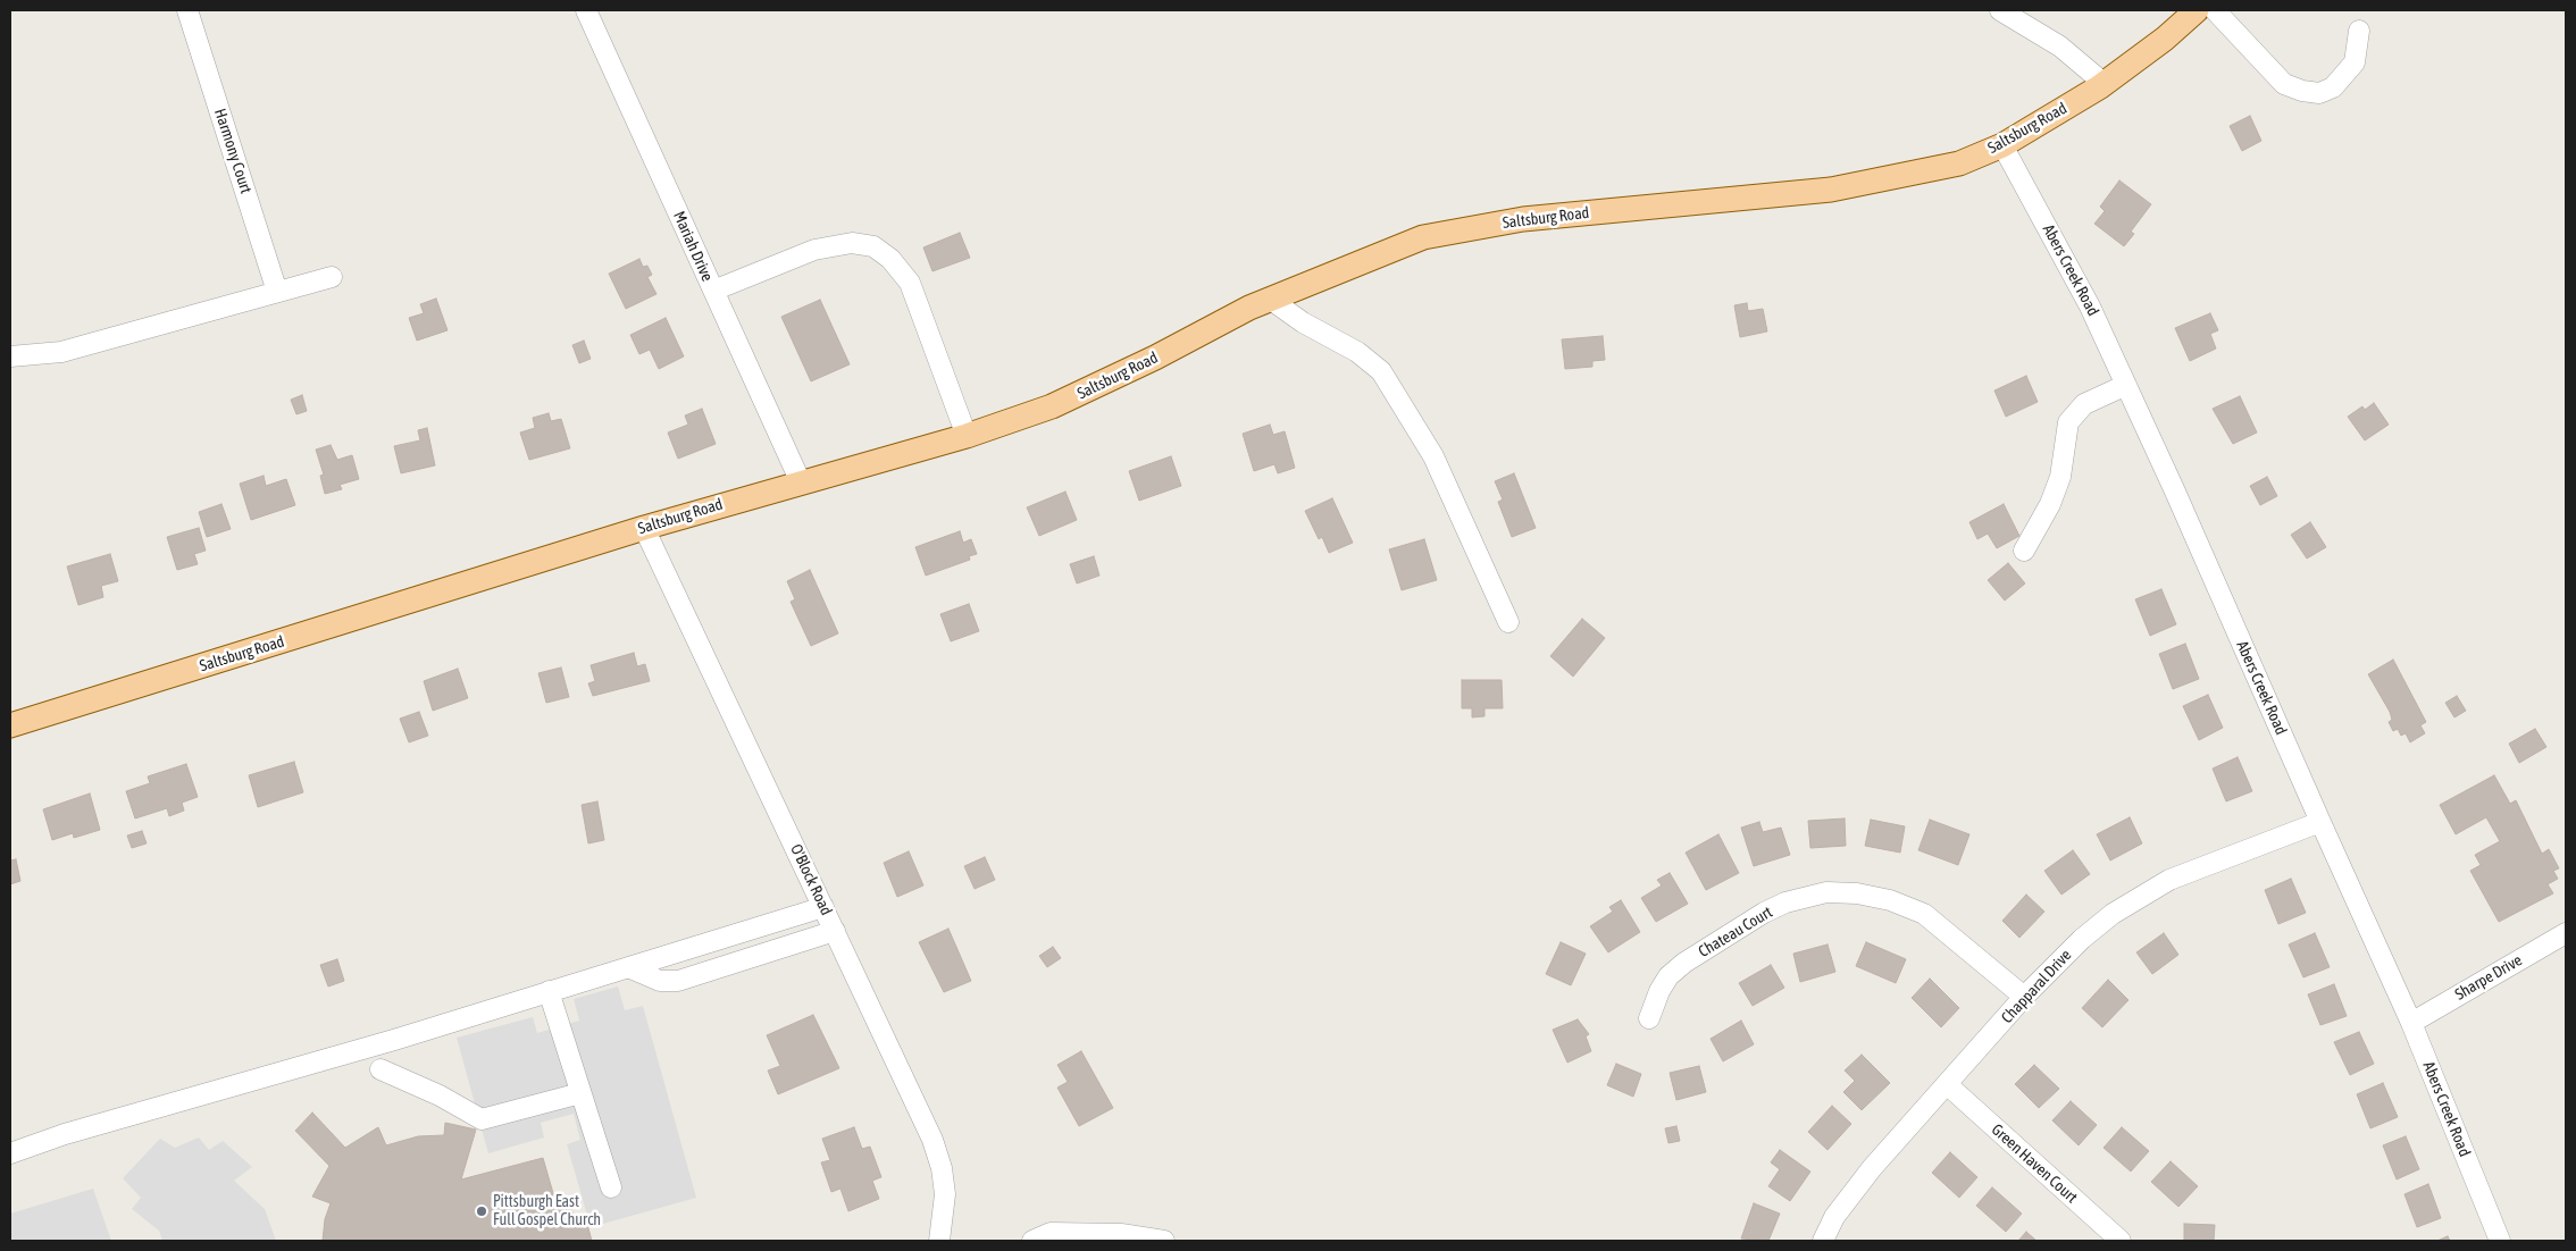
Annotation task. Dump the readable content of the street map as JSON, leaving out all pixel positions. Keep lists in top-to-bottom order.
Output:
{
  "streets": {
    "main road": ["Saltsburg Road"],
    "street": [
      "Harmony Court",
      "Mariah Drive",
      "Abers Creek Road",
      "O'Block Road",
      "Chateau Court",
      "Sharpe Drive",
      "Chapparal Drive",
      "Green Haven Court"
    ]
  },
  "crossings": [
    ["Saltsburg Road", "Mariah Drive"],
    ["Saltsburg Road", "Abers Creek Road"],
    ["Saltsburg Road", "O'Block Road"],
    ["Abers Creek Road", "Sharpe Drive"],
    ["Abers Creek Road", "Chapparal Drive"],
    ["Chateau Court", "Chapparal Drive"],
    ["Chapparal Drive", "Green Haven Court"]
  ],
  "places": ["Pittsburgh East Full Gospel Church"]
}
